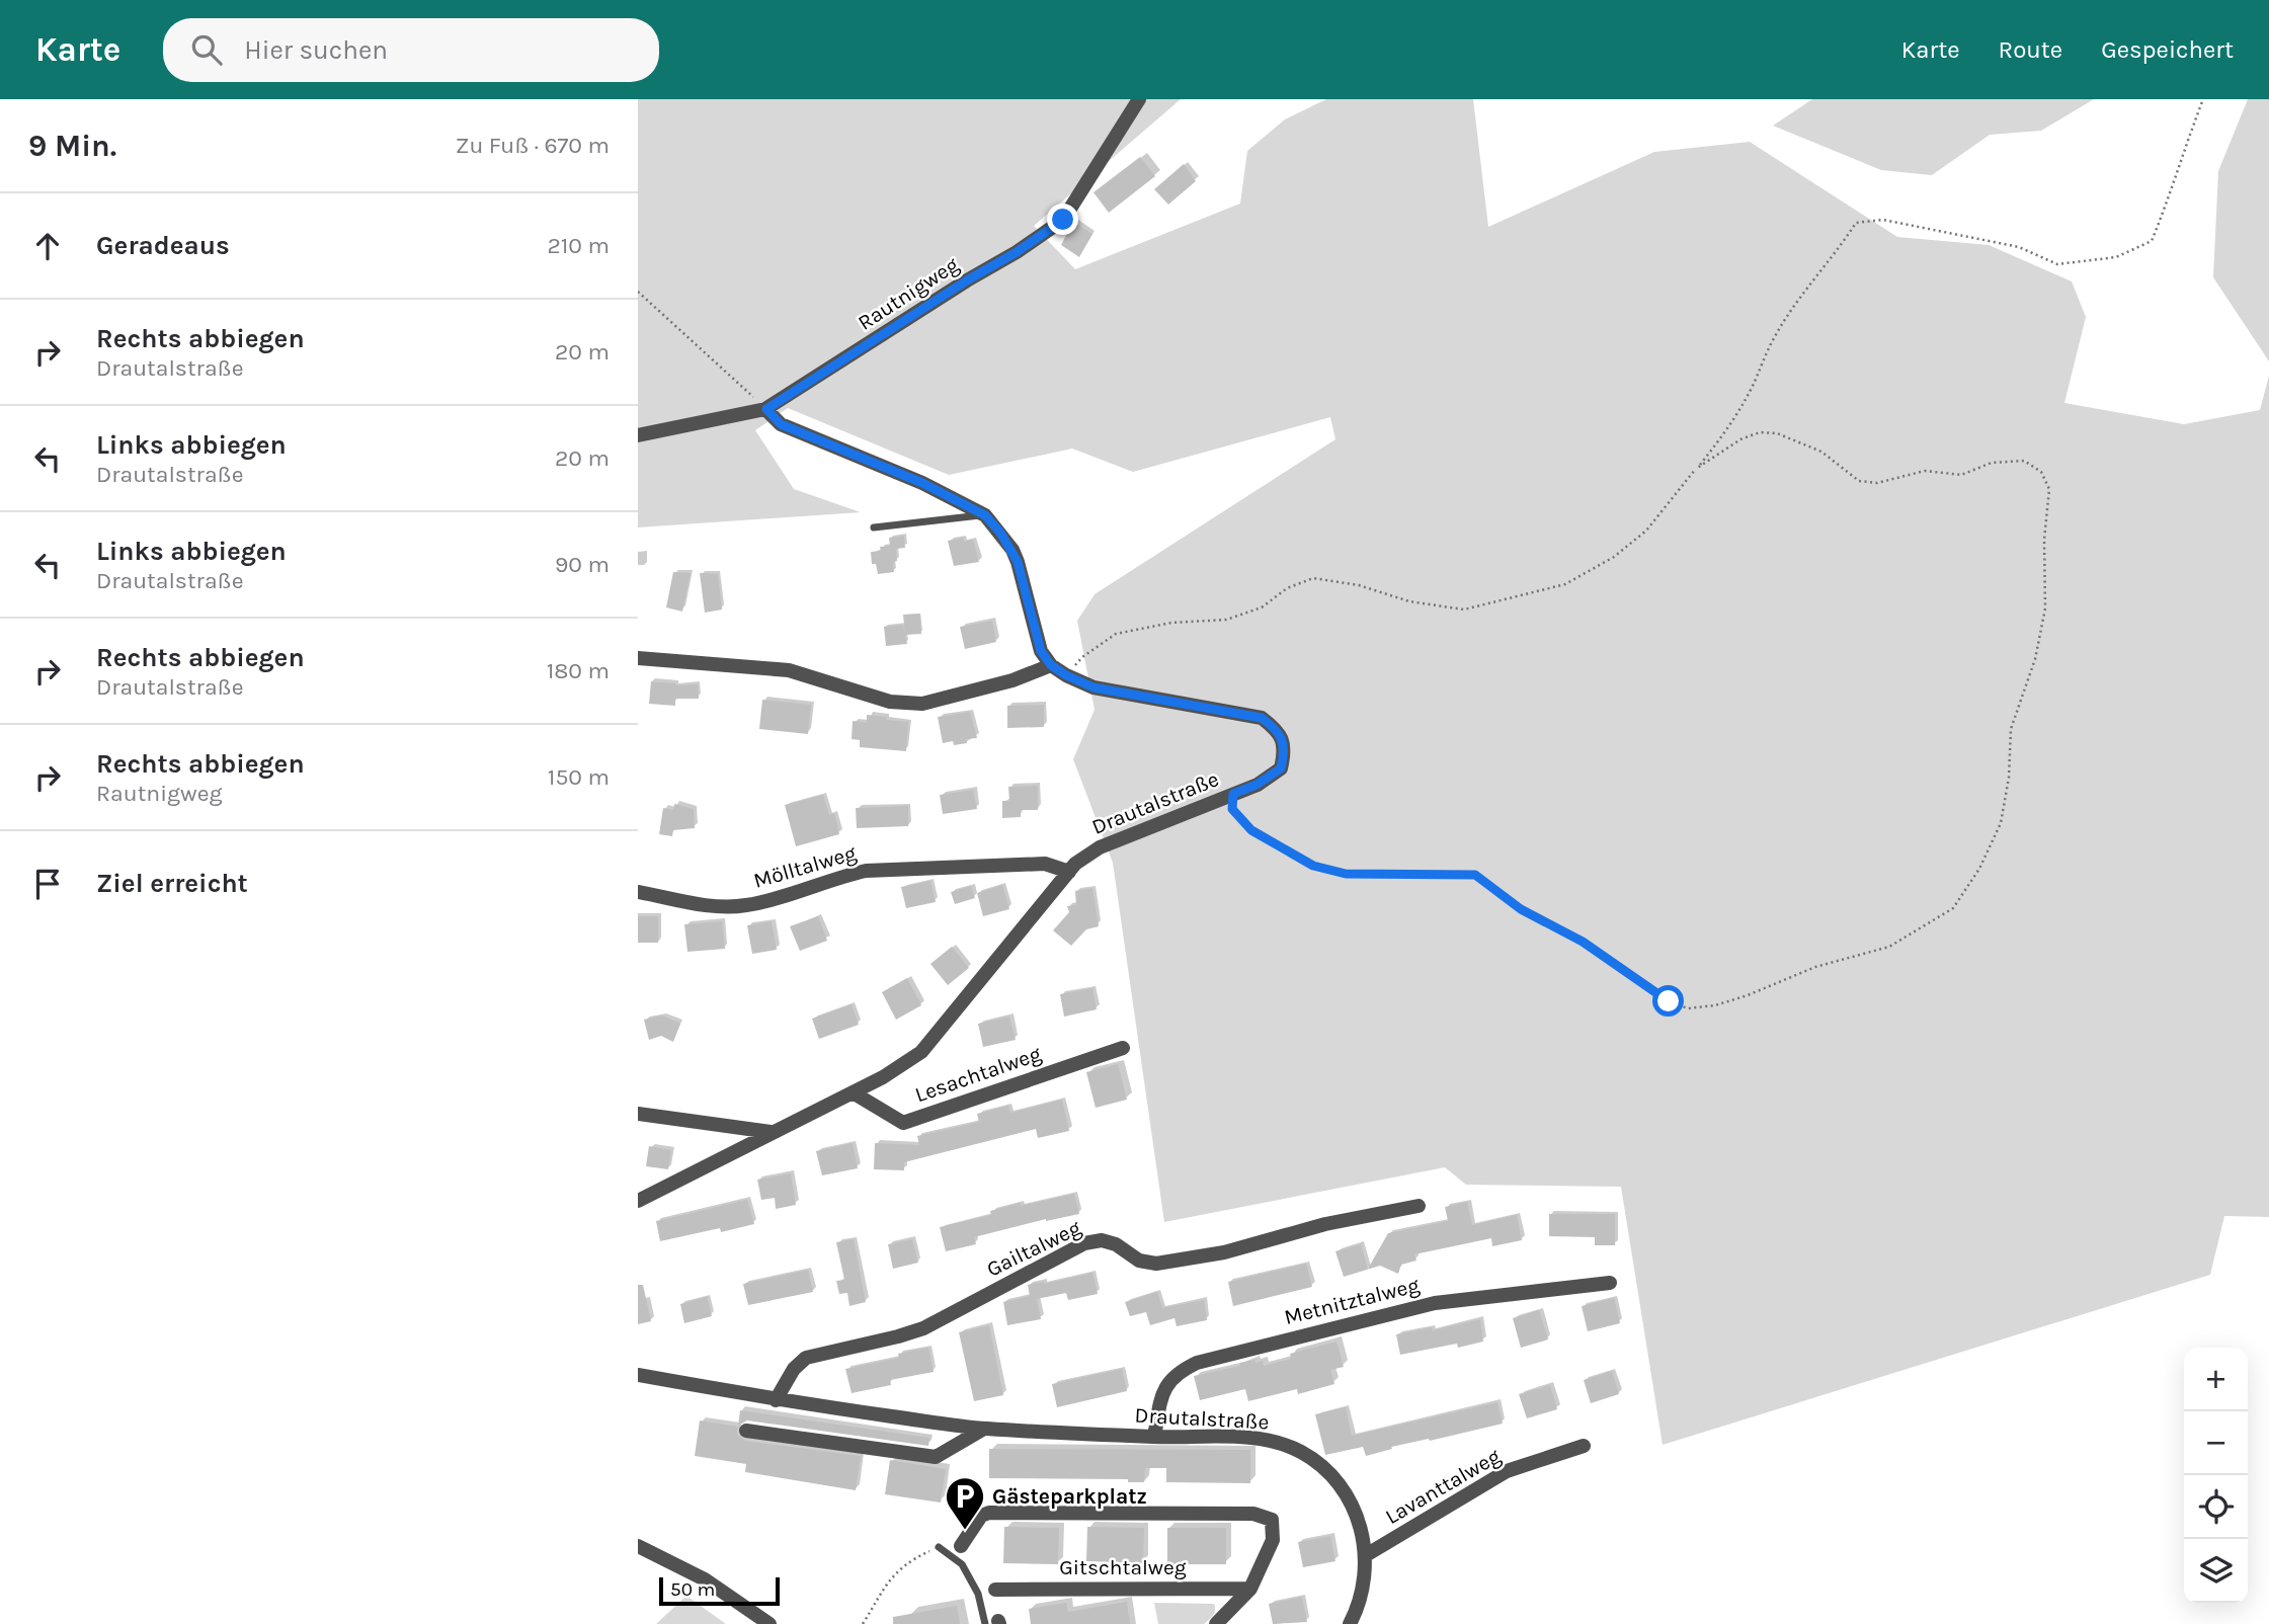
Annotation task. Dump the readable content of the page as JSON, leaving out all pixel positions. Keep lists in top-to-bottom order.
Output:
{
  "streets": {
    "street": [
      "Rautnigweg",
      "Drautalstraße",
      "Mölltalweg",
      "Lesachtalweg",
      "Gailtalweg",
      "Metnitztalweg",
      "Lavanttalweg",
      "Gitschtalweg"
    ]
  },
  "crossings": [
    ["Drautalstraße", "Mölltalweg"],
    ["Drautalstraße", "Lesachtalweg"],
    ["Drautalstraße", "Gailtalweg"],
    ["Drautalstraße", "Metnitztalweg"],
    ["Drautalstraße", "Lavanttalweg"]
  ],
  "places": {
    "parking": ["Gästeparkplatz"]
  },
  "scale_bar": "50 m",
  "page": {
    "header": "Karte",
    "search": "Hier suchen",
    "nav": ["Karte", "Route", "Gespeichert"],
    "heading": ["9 Min.", "Zu Fuß · 670 m"],
    "list": [
      ["Geradeaus", "210 m"],
      ["Rechts abbiegen", "Drautalstraße", "20 m"],
      ["Links abbiegen", "Drautalstraße", "20 m"],
      ["Links abbiegen", "Drautalstraße", "90 m"],
      ["Rechts abbiegen", "Drautalstraße", "180 m"],
      ["Rechts abbiegen", "Rautnigweg", "150 m"],
      "Ziel erreicht"
    ],
    "map_buttons": ["+", "−"],
    "scale": "50 m"
  }
}
